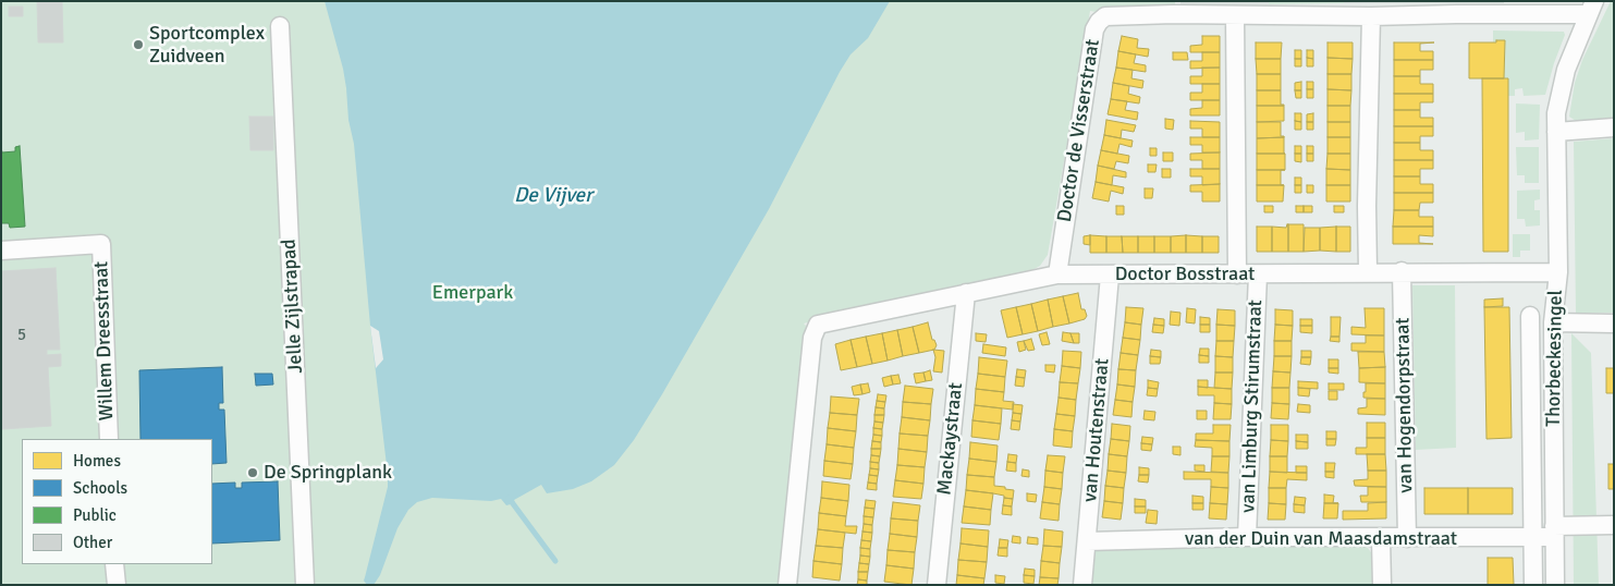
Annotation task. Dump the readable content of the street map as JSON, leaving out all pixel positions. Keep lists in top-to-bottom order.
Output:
{
  "streets": {
    "street": [
      "Doctor de Visserstraat",
      "Doctor Bosstraat",
      "Jelle Zijlstrapad",
      "Willem Dreesstraat",
      "Thorbeckesingel",
      "van Hogendorpstraat",
      "van Limburg Stirumstraat",
      "van Houtenstraat",
      "Mackaystraat",
      "van der Duin van Maasdamstraat"
    ]
  },
  "crossings": [
    ["Doctor de Visserstraat", "Doctor Bosstraat"],
    ["Doctor de Visserstraat", "Thorbeckesingel"],
    ["Doctor Bosstraat", "Thorbeckesingel"],
    ["Doctor Bosstraat", "van Hogendorpstraat"],
    ["Doctor Bosstraat", "van Limburg Stirumstraat"],
    ["Doctor Bosstraat", "van Houtenstraat"],
    ["Doctor Bosstraat", "Mackaystraat"],
    ["Thorbeckesingel", "van der Duin van Maasdamstraat"],
    ["van Hogendorpstraat", "van der Duin van Maasdamstraat"],
    ["van Limburg Stirumstraat", "van der Duin van Maasdamstraat"],
    ["van Houtenstraat", "van der Duin van Maasdamstraat"]
  ],
  "water": ["De Vijver"],
  "parks": ["Emerpark"],
  "places": ["Sportcomplex Zuidveen", "De Springplank"],
  "house_numbers": ["5"],
  "legend": [
    "Homes",
    "Schools",
    "Public",
    "Other"
  ]
}
